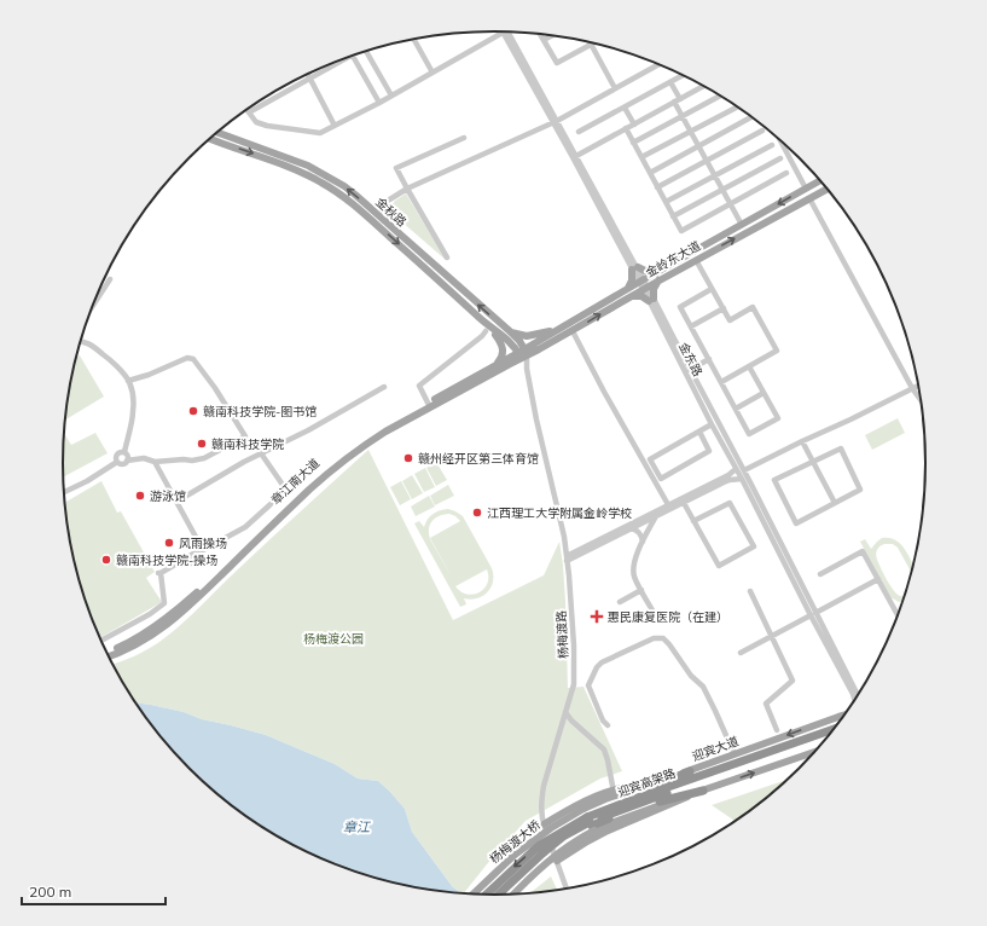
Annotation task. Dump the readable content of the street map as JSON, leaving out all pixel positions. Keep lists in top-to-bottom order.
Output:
{
  "streets": {
    "highway": ["迎宾高架路"],
    "main road": [
      "金秋路",
      "金岭东大道",
      "章江南大道",
      "迎宾大道",
      "杨梅渡大桥"
    ],
    "street": ["金东路", "杨梅渡路"]
  },
  "crossings": [
    ["金秋路", "金岭东大道"],
    ["金秋路", "章江南大道"],
    ["金秋路", "杨梅渡路"],
    ["金岭东大道", "金东路"],
    ["金岭东大道", "章江南大道"],
    ["金岭东大道", "杨梅渡路"],
    ["章江南大道", "杨梅渡路"],
    ["迎宾大道", "迎宾高架路"],
    ["迎宾大道", "杨梅渡大桥"],
    ["迎宾高架路", "杨梅渡大桥"]
  ],
  "water": ["章江"],
  "parks": ["杨梅渡公园"],
  "places": {
    "other": [
      "赣南科技学院-图书馆",
      "赣南科技学院",
      "赣州经开区第三体育馆",
      "游泳馆",
      "江西理工大学附属金岭学校",
      "风雨操场",
      "赣南科技学院-操场"
    ],
    "health": ["惠民康复医院（在建）"]
  },
  "scale_bar": "200 m"
}
